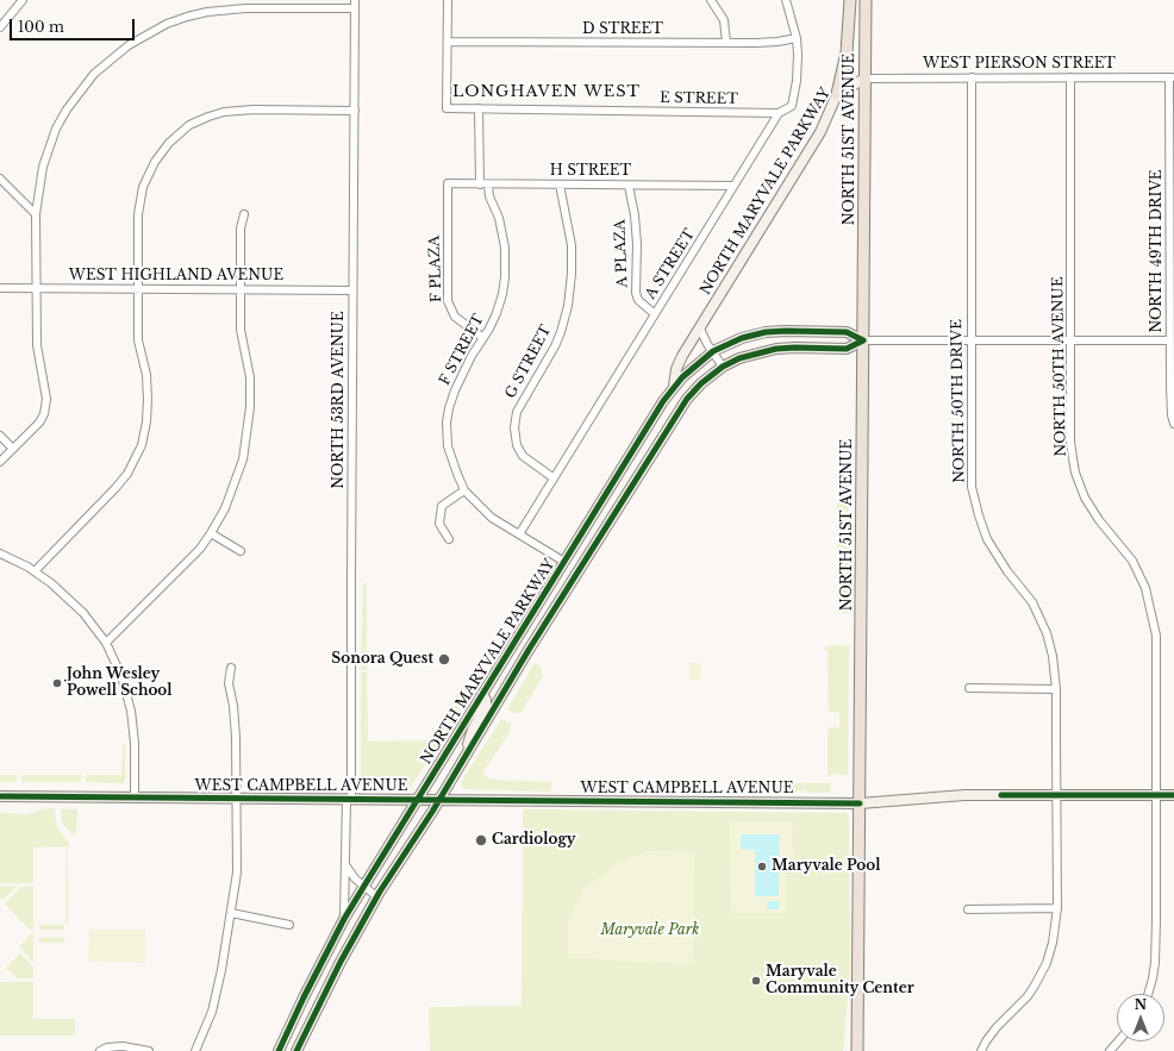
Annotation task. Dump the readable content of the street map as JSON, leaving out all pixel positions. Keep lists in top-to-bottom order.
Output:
{
  "streets": {
    "main road": ["NORTH 51ST AVENUE"],
    "street": [
      "D STREET",
      "WEST PIERSON STREET",
      "E STREET",
      "H STREET",
      "NORTH MARYVALE PARKWAY",
      "NORTH 49TH DRIVE",
      "A PLAZA",
      "A STREET",
      "F PLAZA",
      "WEST HIGHLAND AVENUE",
      "F STREET",
      "G STREET",
      "NORTH 50TH AVENUE",
      "NORTH 53RD AVENUE",
      "NORTH 50TH DRIVE",
      "WEST CAMPBELL AVENUE"
    ]
  },
  "crossings": [
    ["D STREET", "E STREET"],
    ["D STREET", "A STREET"],
    ["WEST PIERSON STREET", "NORTH 51ST AVENUE"],
    ["WEST PIERSON STREET", "NORTH MARYVALE PARKWAY"],
    ["WEST PIERSON STREET", "NORTH 49TH DRIVE"],
    ["WEST PIERSON STREET", "NORTH 50TH AVENUE"],
    ["WEST PIERSON STREET", "NORTH 50TH DRIVE"],
    ["E STREET", "A STREET"],
    ["NORTH 51ST AVENUE", "NORTH MARYVALE PARKWAY"],
    ["NORTH 51ST AVENUE", "WEST CAMPBELL AVENUE"],
    ["H STREET", "A PLAZA"],
    ["H STREET", "A STREET"],
    ["H STREET", "F PLAZA"],
    ["H STREET", "F STREET"],
    ["H STREET", "G STREET"],
    ["NORTH MARYVALE PARKWAY", "F STREET"],
    ["NORTH MARYVALE PARKWAY", "NORTH 53RD AVENUE"],
    ["NORTH MARYVALE PARKWAY", "WEST CAMPBELL AVENUE"],
    ["A PLAZA", "A STREET"],
    ["A STREET", "F STREET"],
    ["A STREET", "G STREET"],
    ["F PLAZA", "F STREET"],
    ["WEST HIGHLAND AVENUE", "NORTH 53RD AVENUE"],
    ["NORTH 50TH AVENUE", "WEST CAMPBELL AVENUE"],
    ["NORTH 53RD AVENUE", "WEST CAMPBELL AVENUE"],
    ["NORTH 50TH DRIVE", "WEST CAMPBELL AVENUE"]
  ],
  "districts": ["LONGHAVEN WEST"],
  "parks": ["Maryvale Park"],
  "places": [
    "Sonora Quest",
    "John Wesley Powell School",
    "Cardiology",
    "Maryvale Pool",
    "Maryvale Community Center"
  ],
  "scale_bar": "100 m",
  "north": "top"
}
